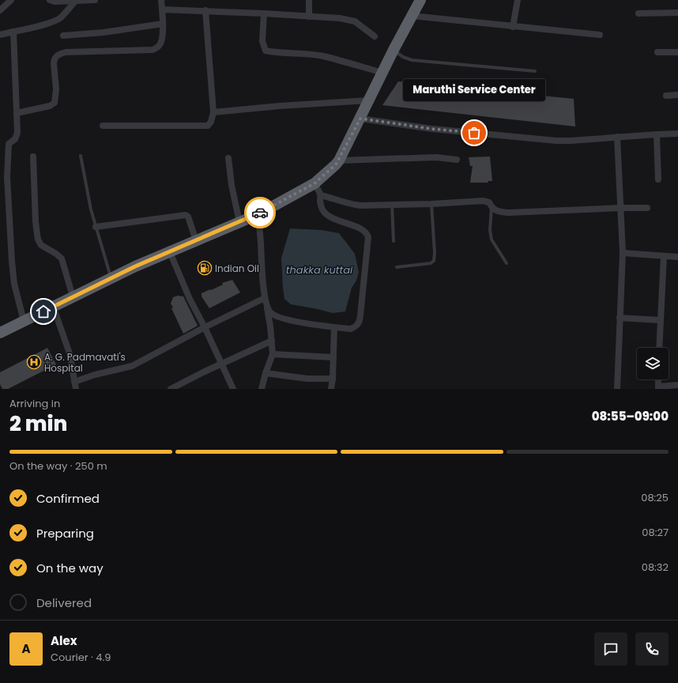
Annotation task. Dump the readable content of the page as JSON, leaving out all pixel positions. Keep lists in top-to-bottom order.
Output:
{
  "water": ["thakka kuttai"],
  "places": {
    "other": ["Maruthi Service Center"],
    "fuel station": ["Indian Oil"],
    "hospital": ["A. G. Padmavati's Hospital"]
  },
  "page": {
    "bubble": "Maruthi Service Center",
    "heading": ["2 min", "Arriving in", "08:55–09:00"],
    "panel": ["Alex", "Courier · 4.9"],
    "bar": "On the way · 250 m",
    "list": [
      ["Confirmed", "08:25"],
      ["Preparing", "08:27"],
      ["On the way", "08:32"],
      "Delivered"
    ],
    "round": "A"
  }
}
